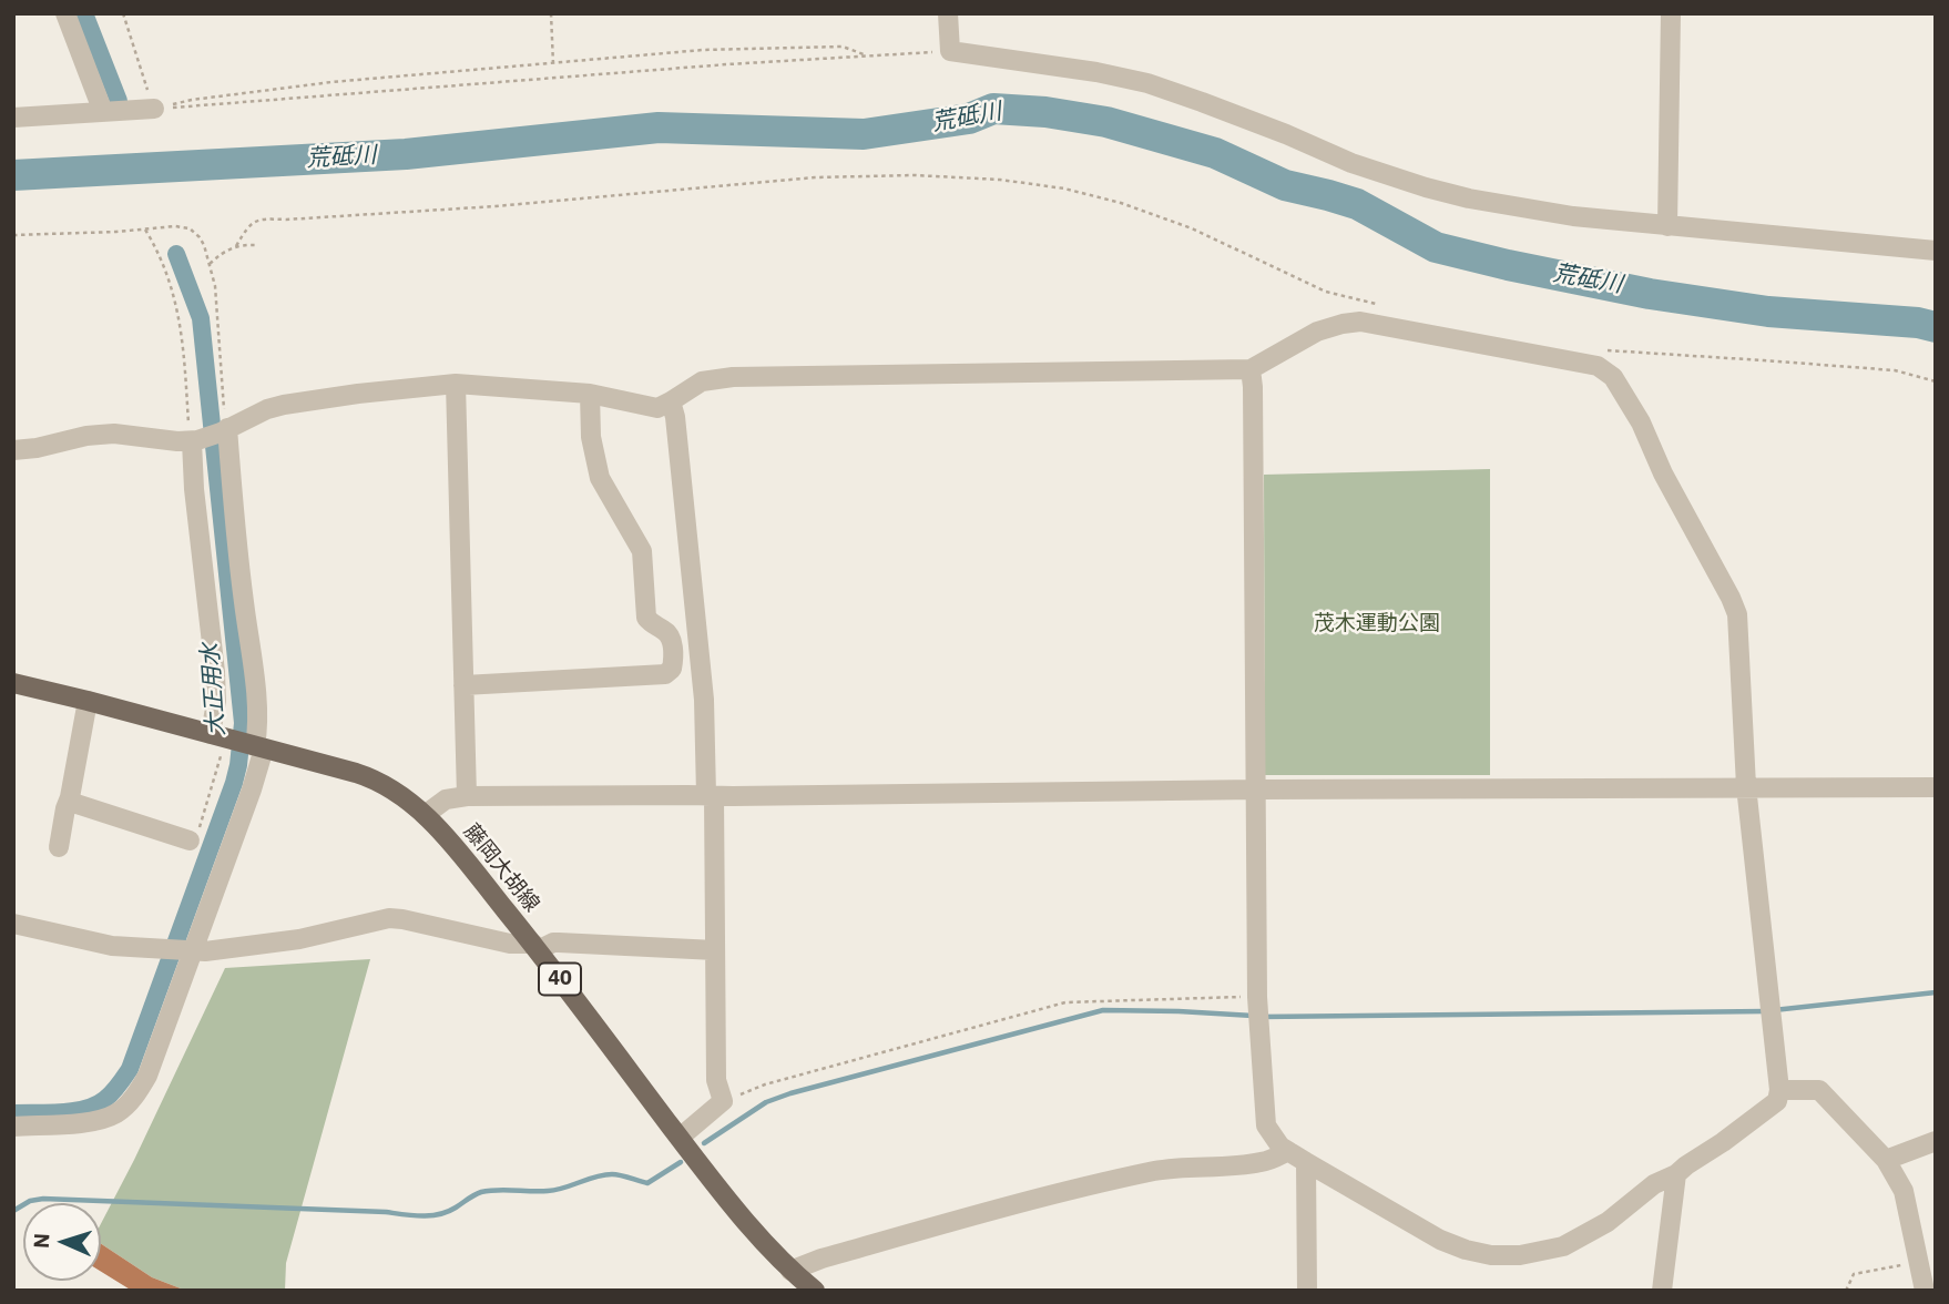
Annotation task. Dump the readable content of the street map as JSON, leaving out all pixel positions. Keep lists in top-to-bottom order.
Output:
{
  "streets": {
    "main road": ["藤岡大胡線", "40"]
  },
  "water": ["荒砥川", "大正用水"],
  "parks": ["茂木運動公園"],
  "north": "left"
}
